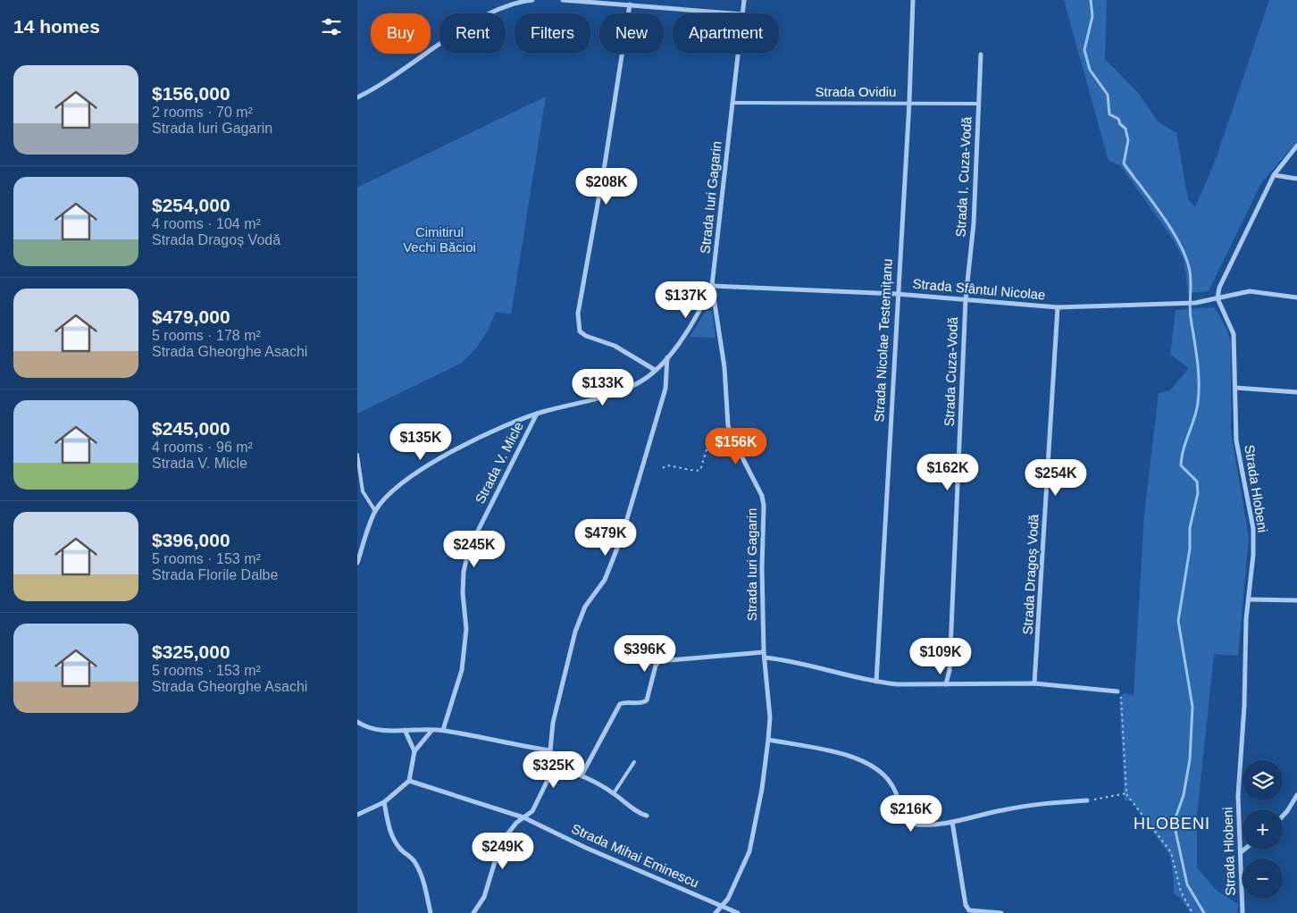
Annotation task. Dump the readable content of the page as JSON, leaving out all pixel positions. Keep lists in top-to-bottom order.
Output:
{
  "streets": {
    "street": [
      "Strada I. Cuza-Vodă",
      "Strada Iuri Gagarin",
      "Strada Sfântul Nicolae",
      "Strada Nicolae Testemițanu",
      "Strada Cuza-Vodă",
      "Strada V. Micle",
      "Strada Hlobeni",
      "Strada Dragoș Vodă",
      "Strada Mihai Eminescu"
    ],
    "lane": ["Strada Ovidiu"]
  },
  "crossings": [
    ["Strada Ovidiu", "Strada I. Cuza-Vodă"],
    ["Strada Ovidiu", "Strada Iuri Gagarin"],
    ["Strada Ovidiu", "Strada Nicolae Testemițanu"],
    ["Strada I. Cuza-Vodă", "Strada Sfântul Nicolae"],
    ["Strada I. Cuza-Vodă", "Strada Cuza-Vodă"],
    ["Strada Iuri Gagarin", "Strada Sfântul Nicolae"],
    ["Strada Iuri Gagarin", "Strada Mihai Eminescu"],
    ["Strada Sfântul Nicolae", "Strada Nicolae Testemițanu"],
    ["Strada Sfântul Nicolae", "Strada Cuza-Vodă"],
    ["Strada Sfântul Nicolae", "Strada Hlobeni"],
    ["Strada Sfântul Nicolae", "Strada Dragoș Vodă"]
  ],
  "districts": ["HLOBENI"],
  "parks": ["Cimitirul Vechi Băcioi"],
  "page": {
    "heading": "14 homes",
    "chip": [
      "Buy",
      "Rent",
      "Filters",
      "New",
      "Apartment"
    ],
    "list": [
      {
        "name": "$156,000",
        "note": "2 rooms · 70 m² · Strada Iuri Gagarin"
      },
      {
        "name": "$254,000",
        "note": "4 rooms · 104 m² · Strada Dragoș Vodă"
      },
      {
        "name": "$479,000",
        "note": "5 rooms · 178 m² · Strada Gheorghe Asachi"
      },
      {
        "name": "$245,000",
        "note": "4 rooms · 96 m² · Strada V. Micle"
      },
      {
        "name": "$396,000",
        "note": "5 rooms · 153 m² · Strada Florile Dalbe"
      },
      {
        "name": "$325,000",
        "note": "5 rooms · 153 m² · Strada Gheorghe Asachi"
      }
    ],
    "price": [
      "$208K",
      "$137K",
      "$133K",
      "$135K",
      "$156K",
      "$162K",
      "$254K",
      "$479K",
      "$245K",
      "$396K",
      "$109K",
      "$325K",
      "$216K",
      "$249K"
    ],
    "map_buttons": ["+", "−"]
  }
}
